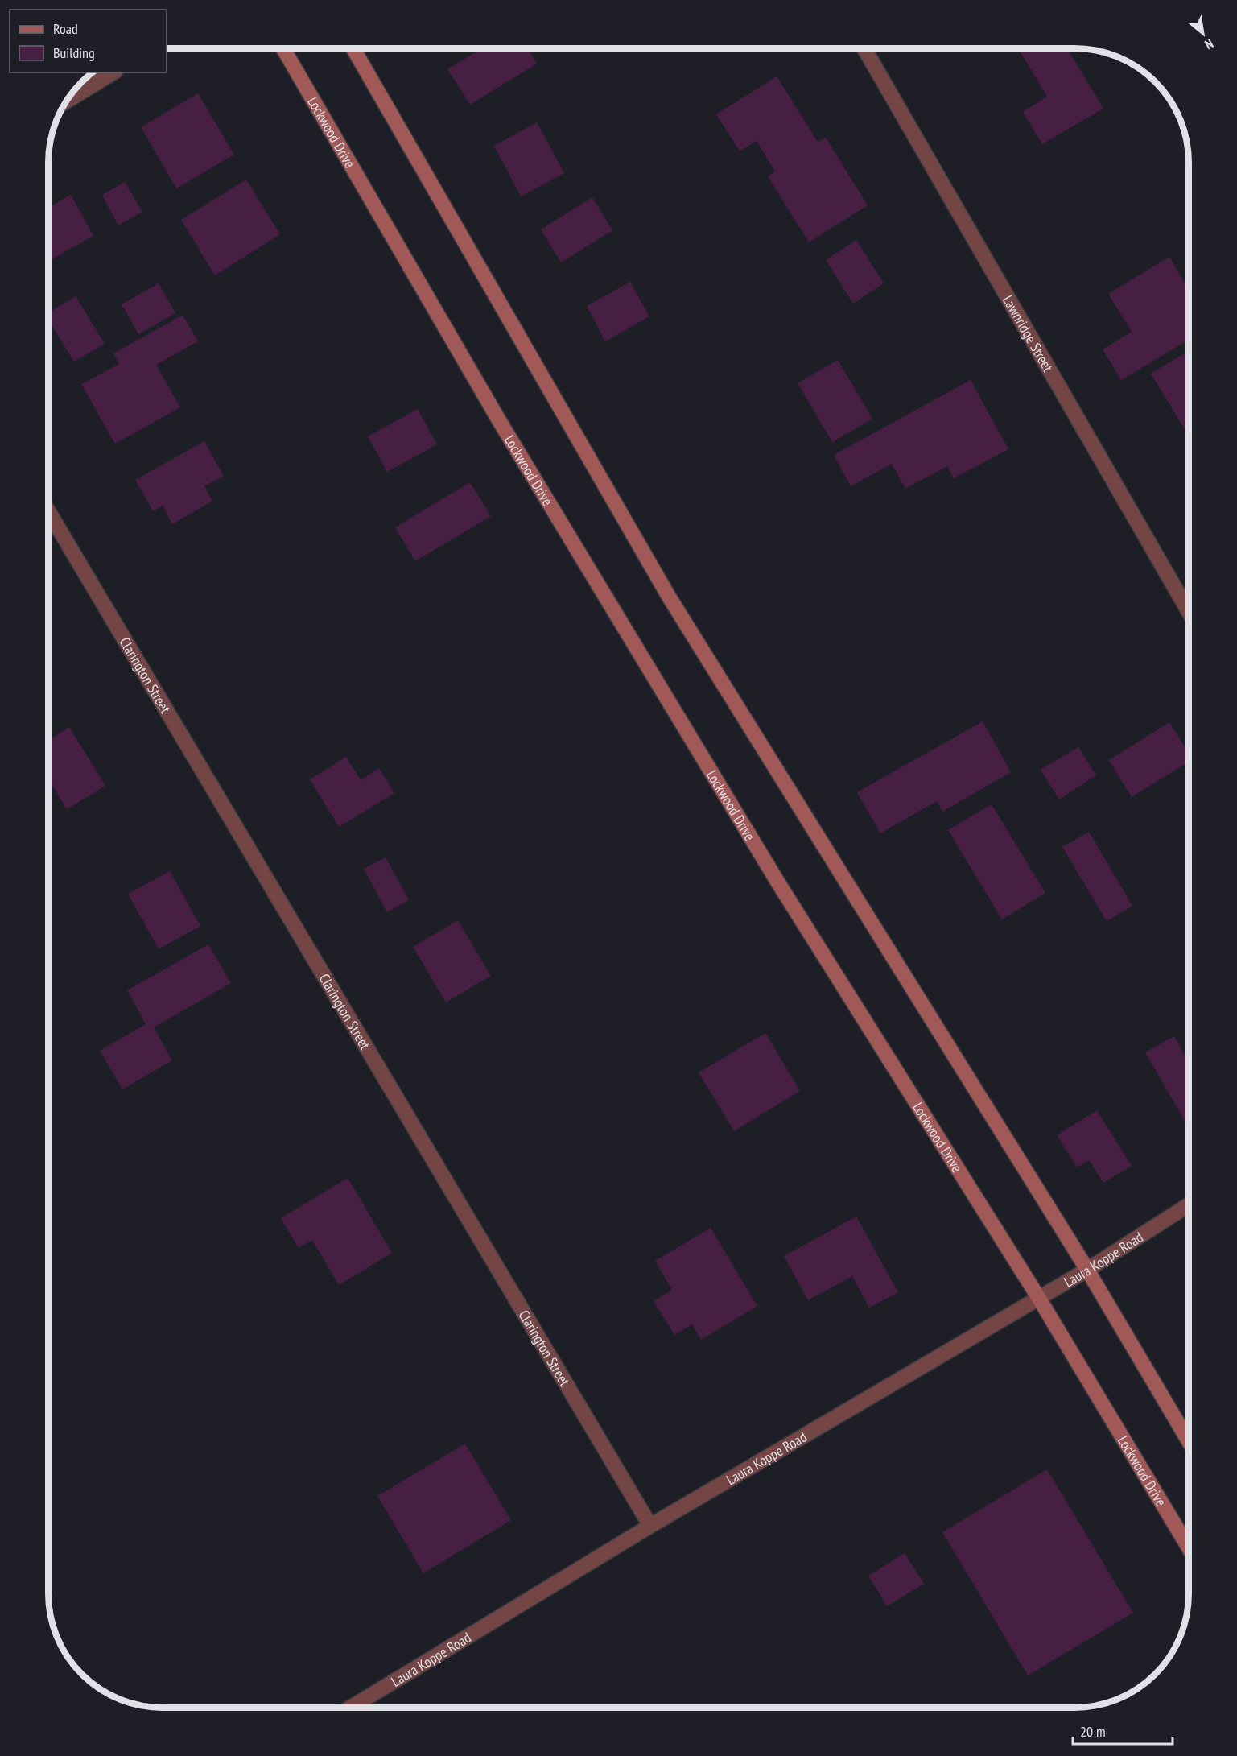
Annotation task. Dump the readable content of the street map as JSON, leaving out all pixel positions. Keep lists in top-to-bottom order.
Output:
{
  "streets": {
    "main road": ["Lockwood Drive"],
    "street": ["Lawnridge Street", "Clarington Street", "Laura Koppe Road"]
  },
  "crossings": [
    ["Lockwood Drive", "Laura Koppe Road"],
    ["Clarington Street", "Laura Koppe Road"]
  ],
  "legend": ["Road", "Building"],
  "scale_bar": "20 m",
  "north": "bottom right"
}
